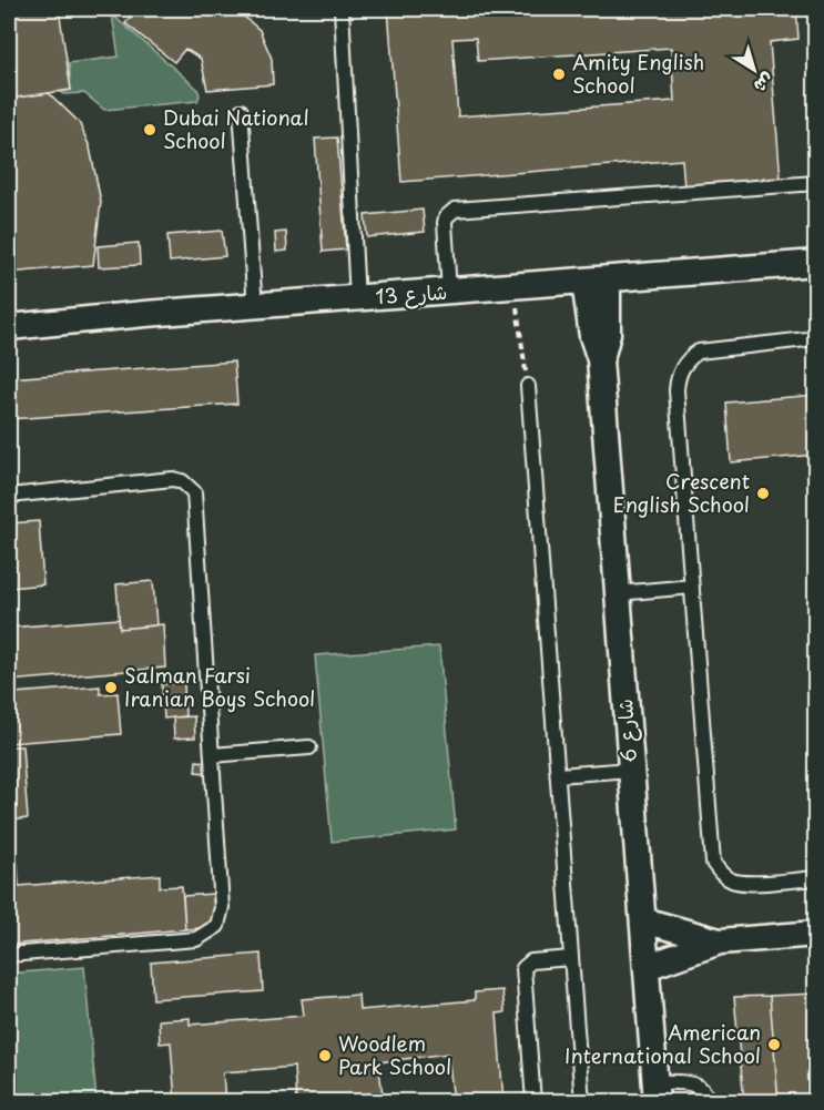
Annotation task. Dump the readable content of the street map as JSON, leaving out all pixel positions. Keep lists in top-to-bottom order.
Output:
{
  "streets": {
    "street": ["شارع 13", "شارع 6"]
  },
  "crossings": [
    ["شارع 13", "شارع 6"]
  ],
  "places": [
    "Amity English School",
    "Dubai National School",
    "Crescent English School",
    "Salman Farsi Iranian Boys School",
    "American International School",
    "Woodlem Park School"
  ],
  "north": "bottom right"
}
